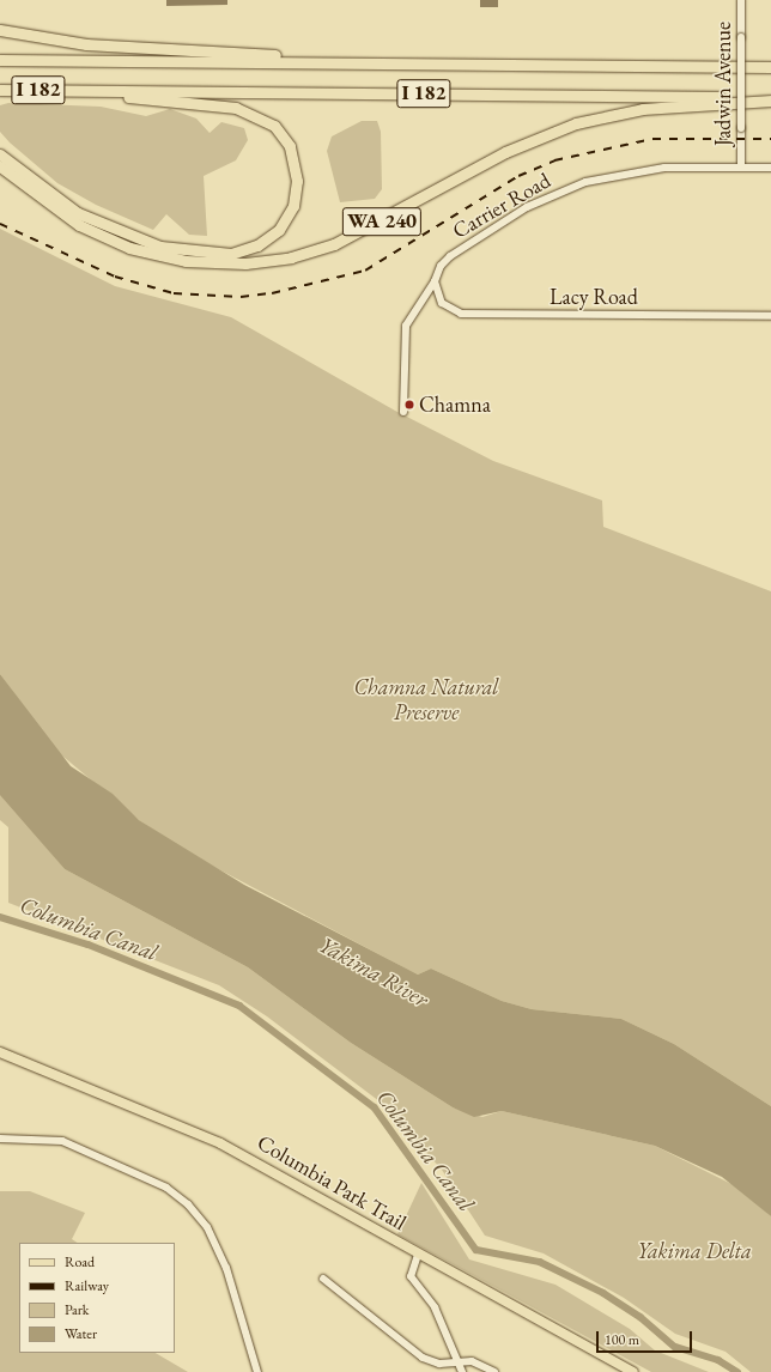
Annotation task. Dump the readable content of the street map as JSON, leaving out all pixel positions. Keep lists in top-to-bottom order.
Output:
{
  "streets": {
    "highway": ["I 182", "WA 240"],
    "main road": ["Columbia Park Trail"],
    "street": ["Jadwin Avenue", "Carrier Road", "Lacy Road"]
  },
  "crossings": [
    ["Jadwin Avenue", "Carrier Road"],
    ["I 182", "WA 240"],
    ["Carrier Road", "Lacy Road"]
  ],
  "water": ["Columbia Canal", "Yakima River"],
  "parks": ["Chamna Natural Preserve", "Yakima Delta"],
  "places": ["Chamna"],
  "legend": [
    "Road",
    "Railway",
    "Park",
    "Water"
  ],
  "scale_bar": "100 m"
}
